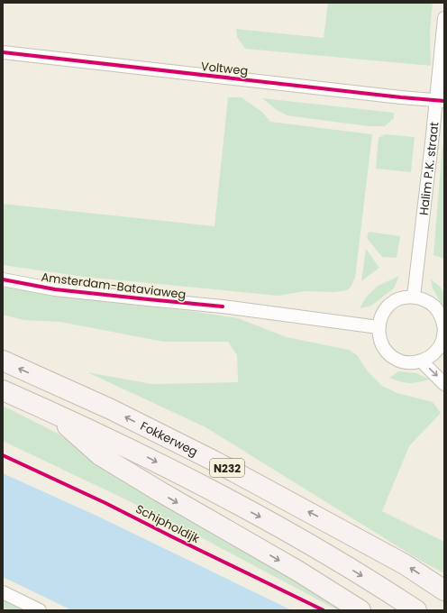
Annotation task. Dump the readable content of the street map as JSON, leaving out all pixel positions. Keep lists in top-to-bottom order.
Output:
{
  "streets": {
    "main road": ["Fokkerweg", "N232"],
    "street": ["Voltweg", "Halim P.K. straat", "Amsterdam-Bataviaweg"],
    "cycle path": ["Schipholdijk"]
  },
  "crossings": [
    ["Voltweg", "Halim P.K. straat"],
    ["Halim P.K. straat", "Amsterdam-Bataviaweg"]
  ]
}
